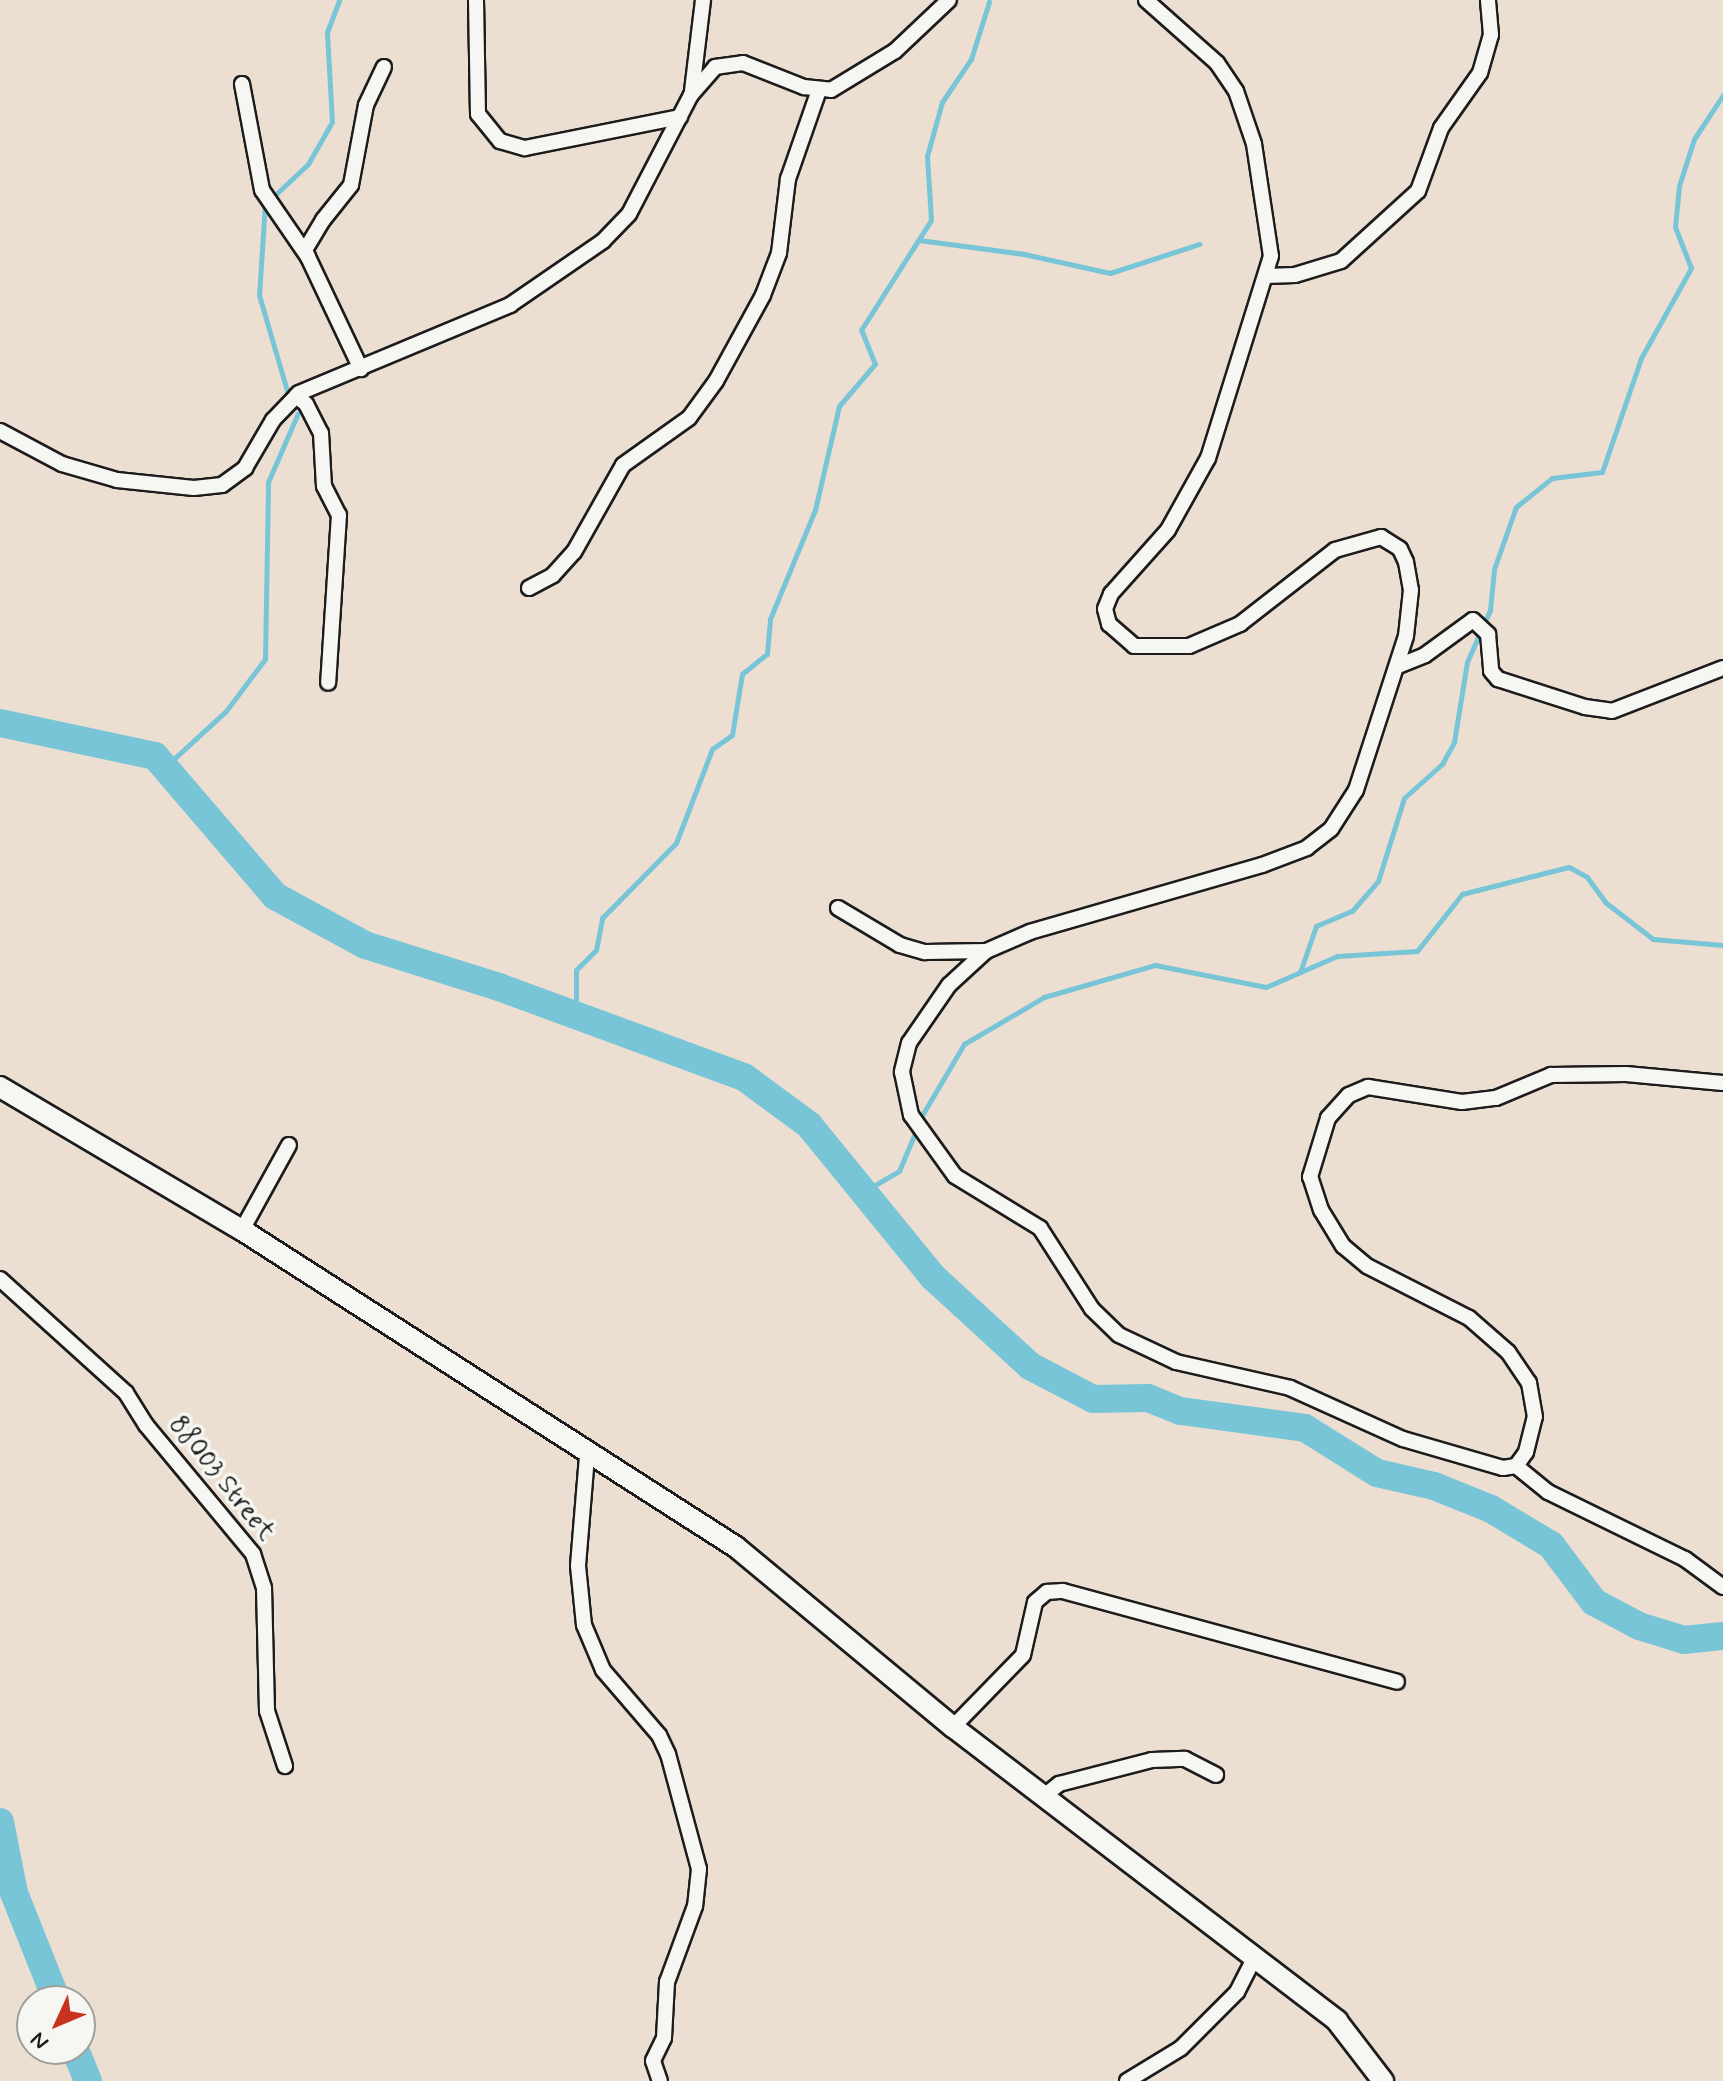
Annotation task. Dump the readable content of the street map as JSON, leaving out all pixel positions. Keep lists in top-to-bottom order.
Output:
{
  "streets": {
    "street": ["88003 Street"]
  },
  "north": "bottom left"
}
